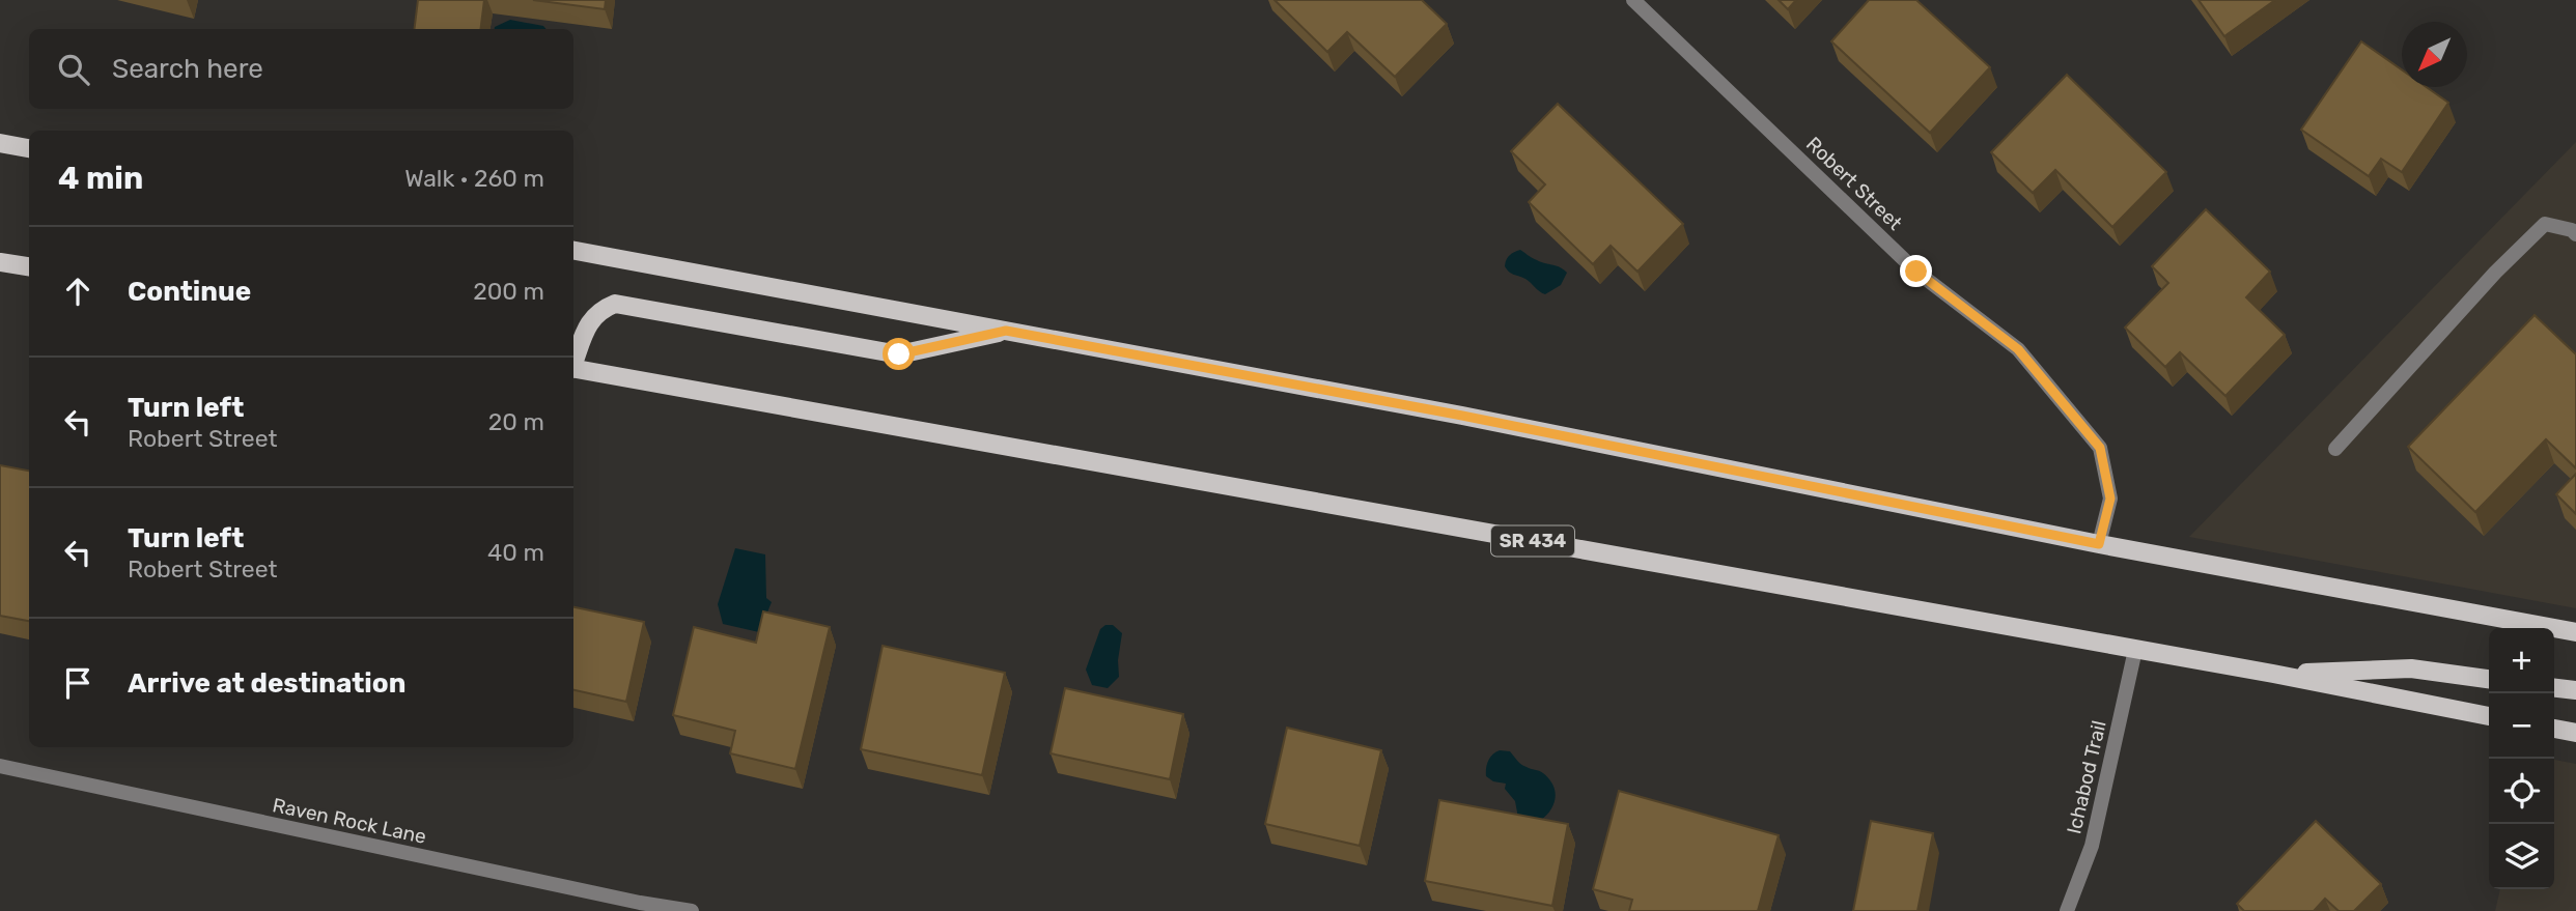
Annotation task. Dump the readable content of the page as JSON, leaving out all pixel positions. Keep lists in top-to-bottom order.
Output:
{
  "streets": {
    "main road": ["SR 434"],
    "street": ["Robert Street", "Ichabod Trail", "Raven Rock Lane"]
  },
  "crossings": [
    ["SR 434", "Ichabod Trail"]
  ],
  "north": "bottom left",
  "page": {
    "search": "Search here",
    "heading": ["4 min", "Walk · 260 m"],
    "list": [
      ["Continue", "200 m"],
      ["Turn left", "Robert Street", "20 m"],
      ["Turn left", "Robert Street", "40 m"],
      "Arrive at destination"
    ],
    "map_buttons": ["+", "−"]
  }
}
